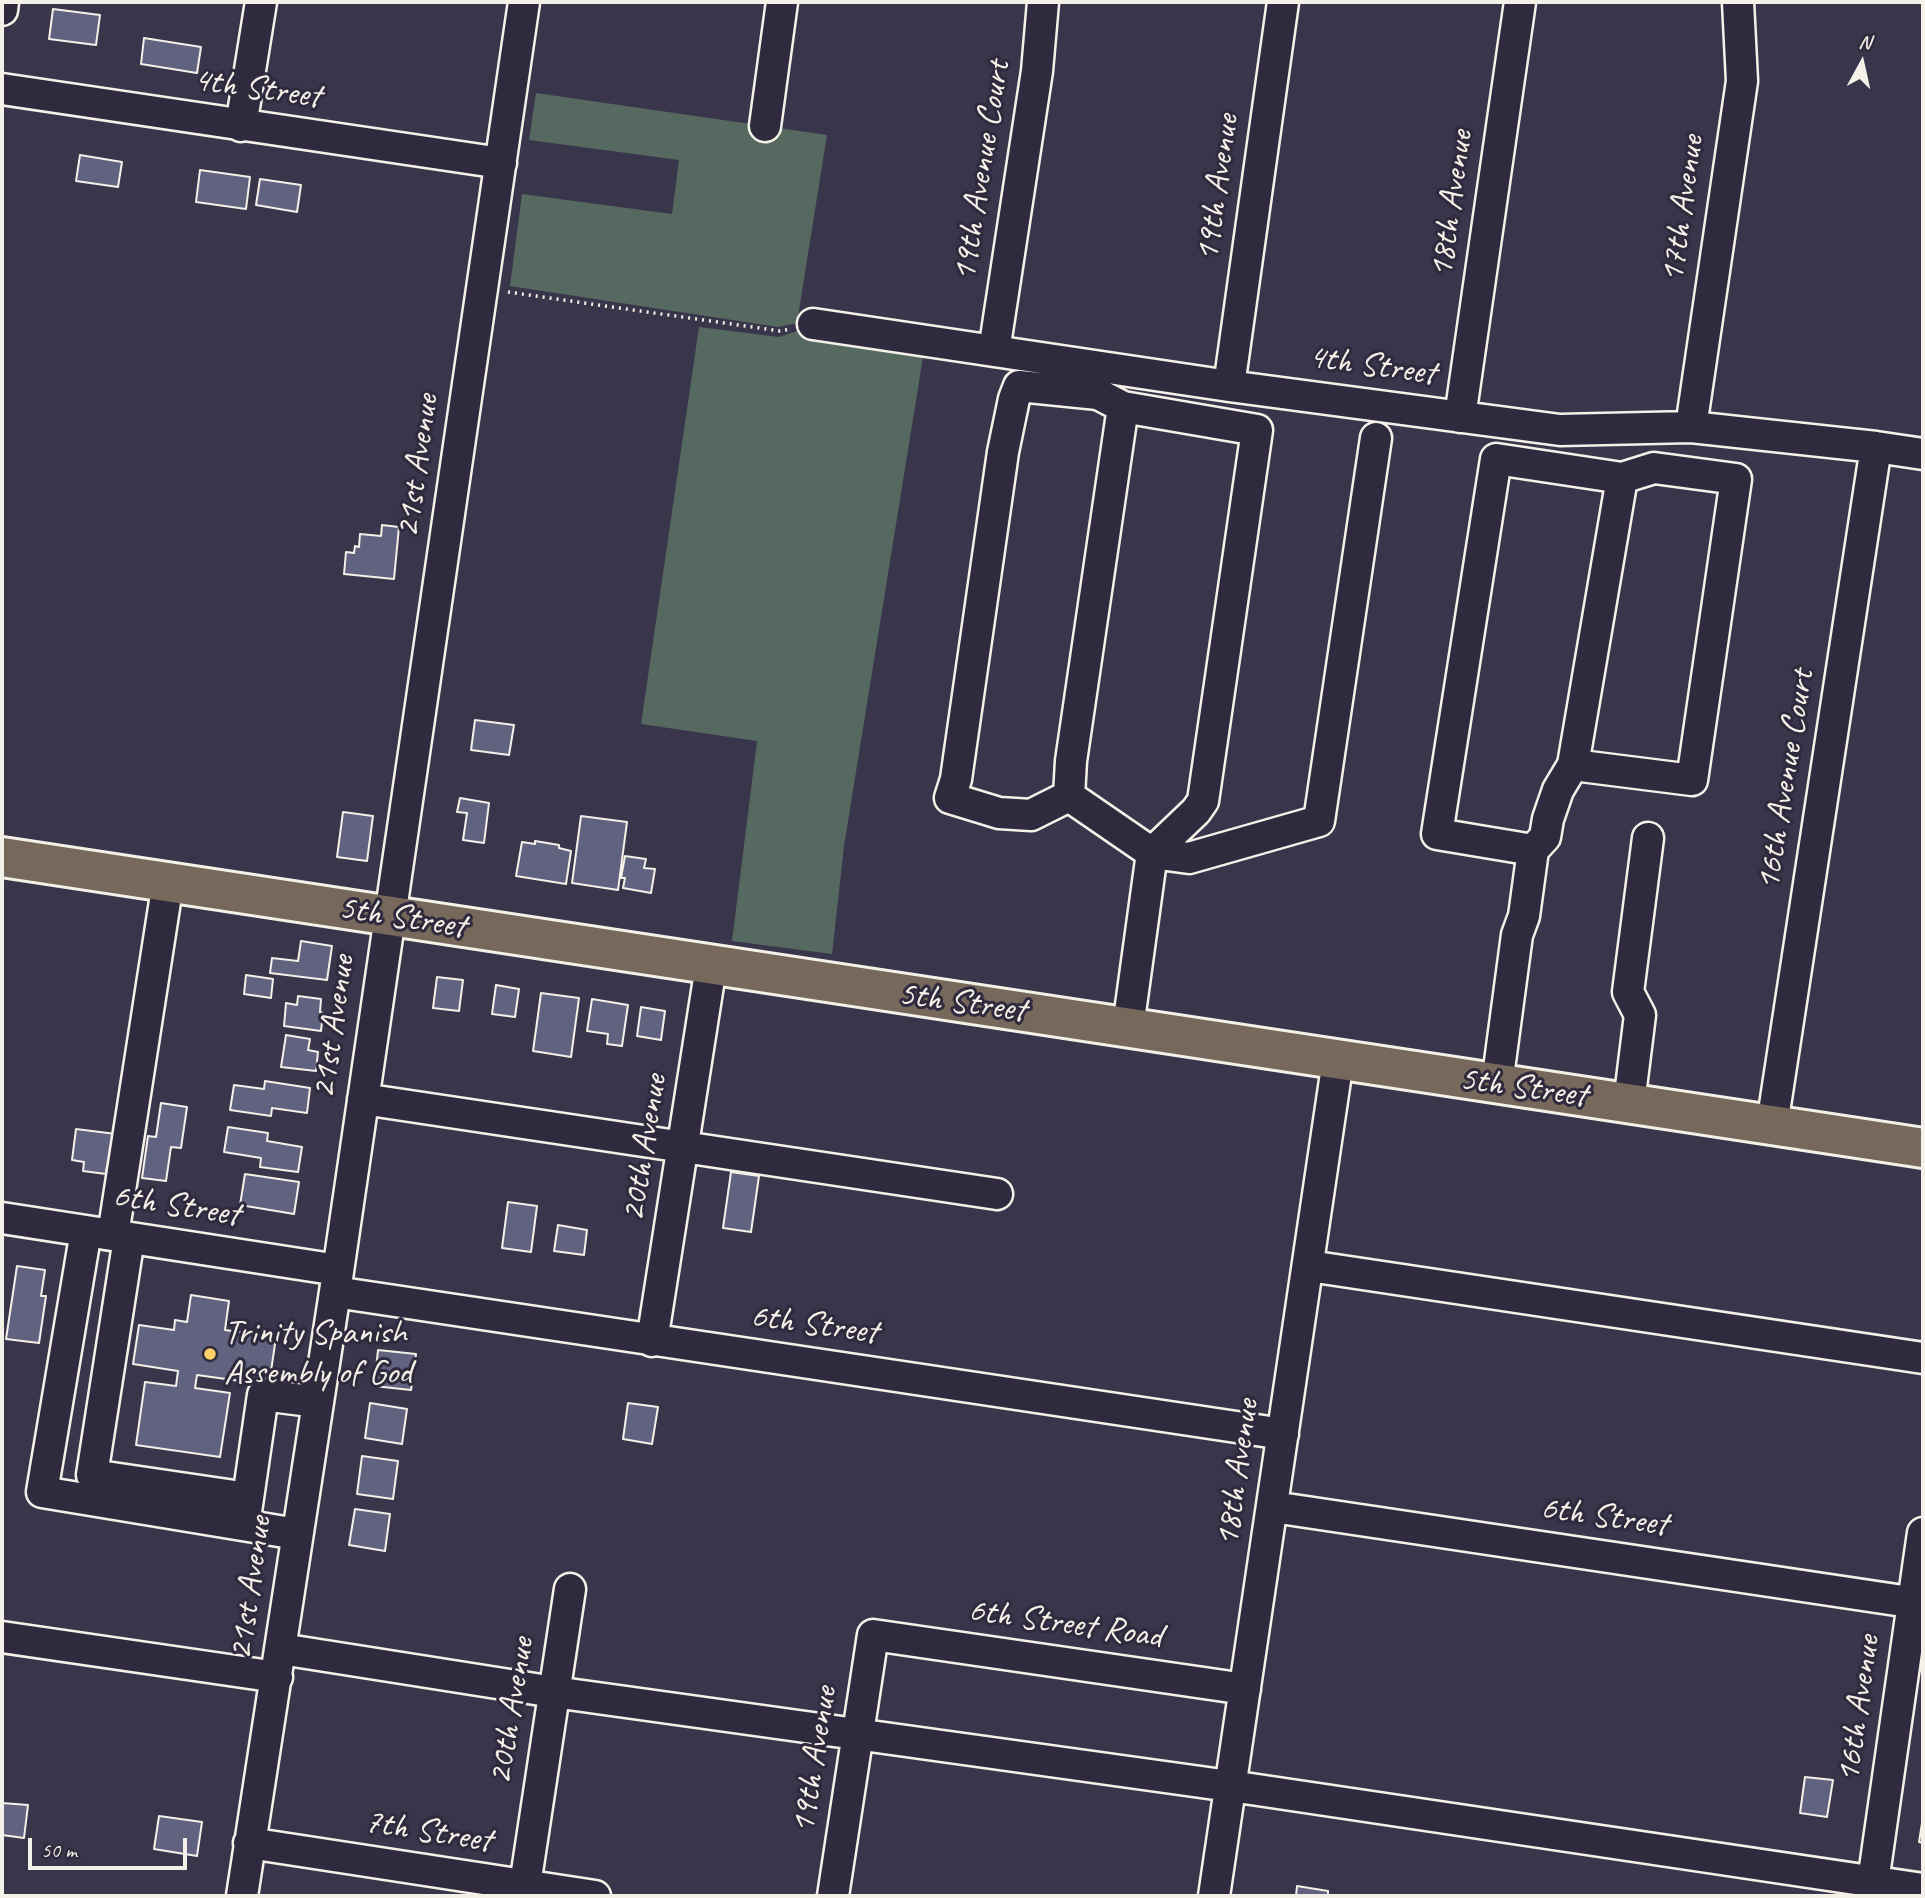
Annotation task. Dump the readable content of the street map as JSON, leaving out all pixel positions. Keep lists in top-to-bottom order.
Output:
{
  "streets": {
    "main road": ["5th Street"],
    "street": [
      "4th Street",
      "19th Avenue Court",
      "19th Avenue",
      "18th Avenue",
      "17th Avenue",
      "21st Avenue",
      "16th Avenue Court",
      "20th Avenue",
      "6th Street",
      "6th Street Road",
      "16th Avenue",
      "7th Street"
    ]
  },
  "crossings": [
    ["4th Street", "19th Avenue Court"],
    ["4th Street", "19th Avenue"],
    ["4th Street", "18th Avenue"],
    ["4th Street", "17th Avenue"],
    ["4th Street", "21st Avenue"],
    ["4th Street", "16th Avenue Court"],
    ["19th Avenue", "6th Street Road"],
    ["18th Avenue", "5th Street"],
    ["18th Avenue", "6th Street"],
    ["18th Avenue", "6th Street Road"],
    ["21st Avenue", "5th Street"],
    ["21st Avenue", "6th Street"],
    ["21st Avenue", "7th Street"],
    ["16th Avenue Court", "5th Street"],
    ["5th Street", "20th Avenue"],
    ["20th Avenue", "6th Street"],
    ["20th Avenue", "7th Street"],
    ["6th Street", "16th Avenue"]
  ],
  "places": ["Trinity Spanish Assembly of God"],
  "scale_bar": "50 m",
  "north": "top"
}
